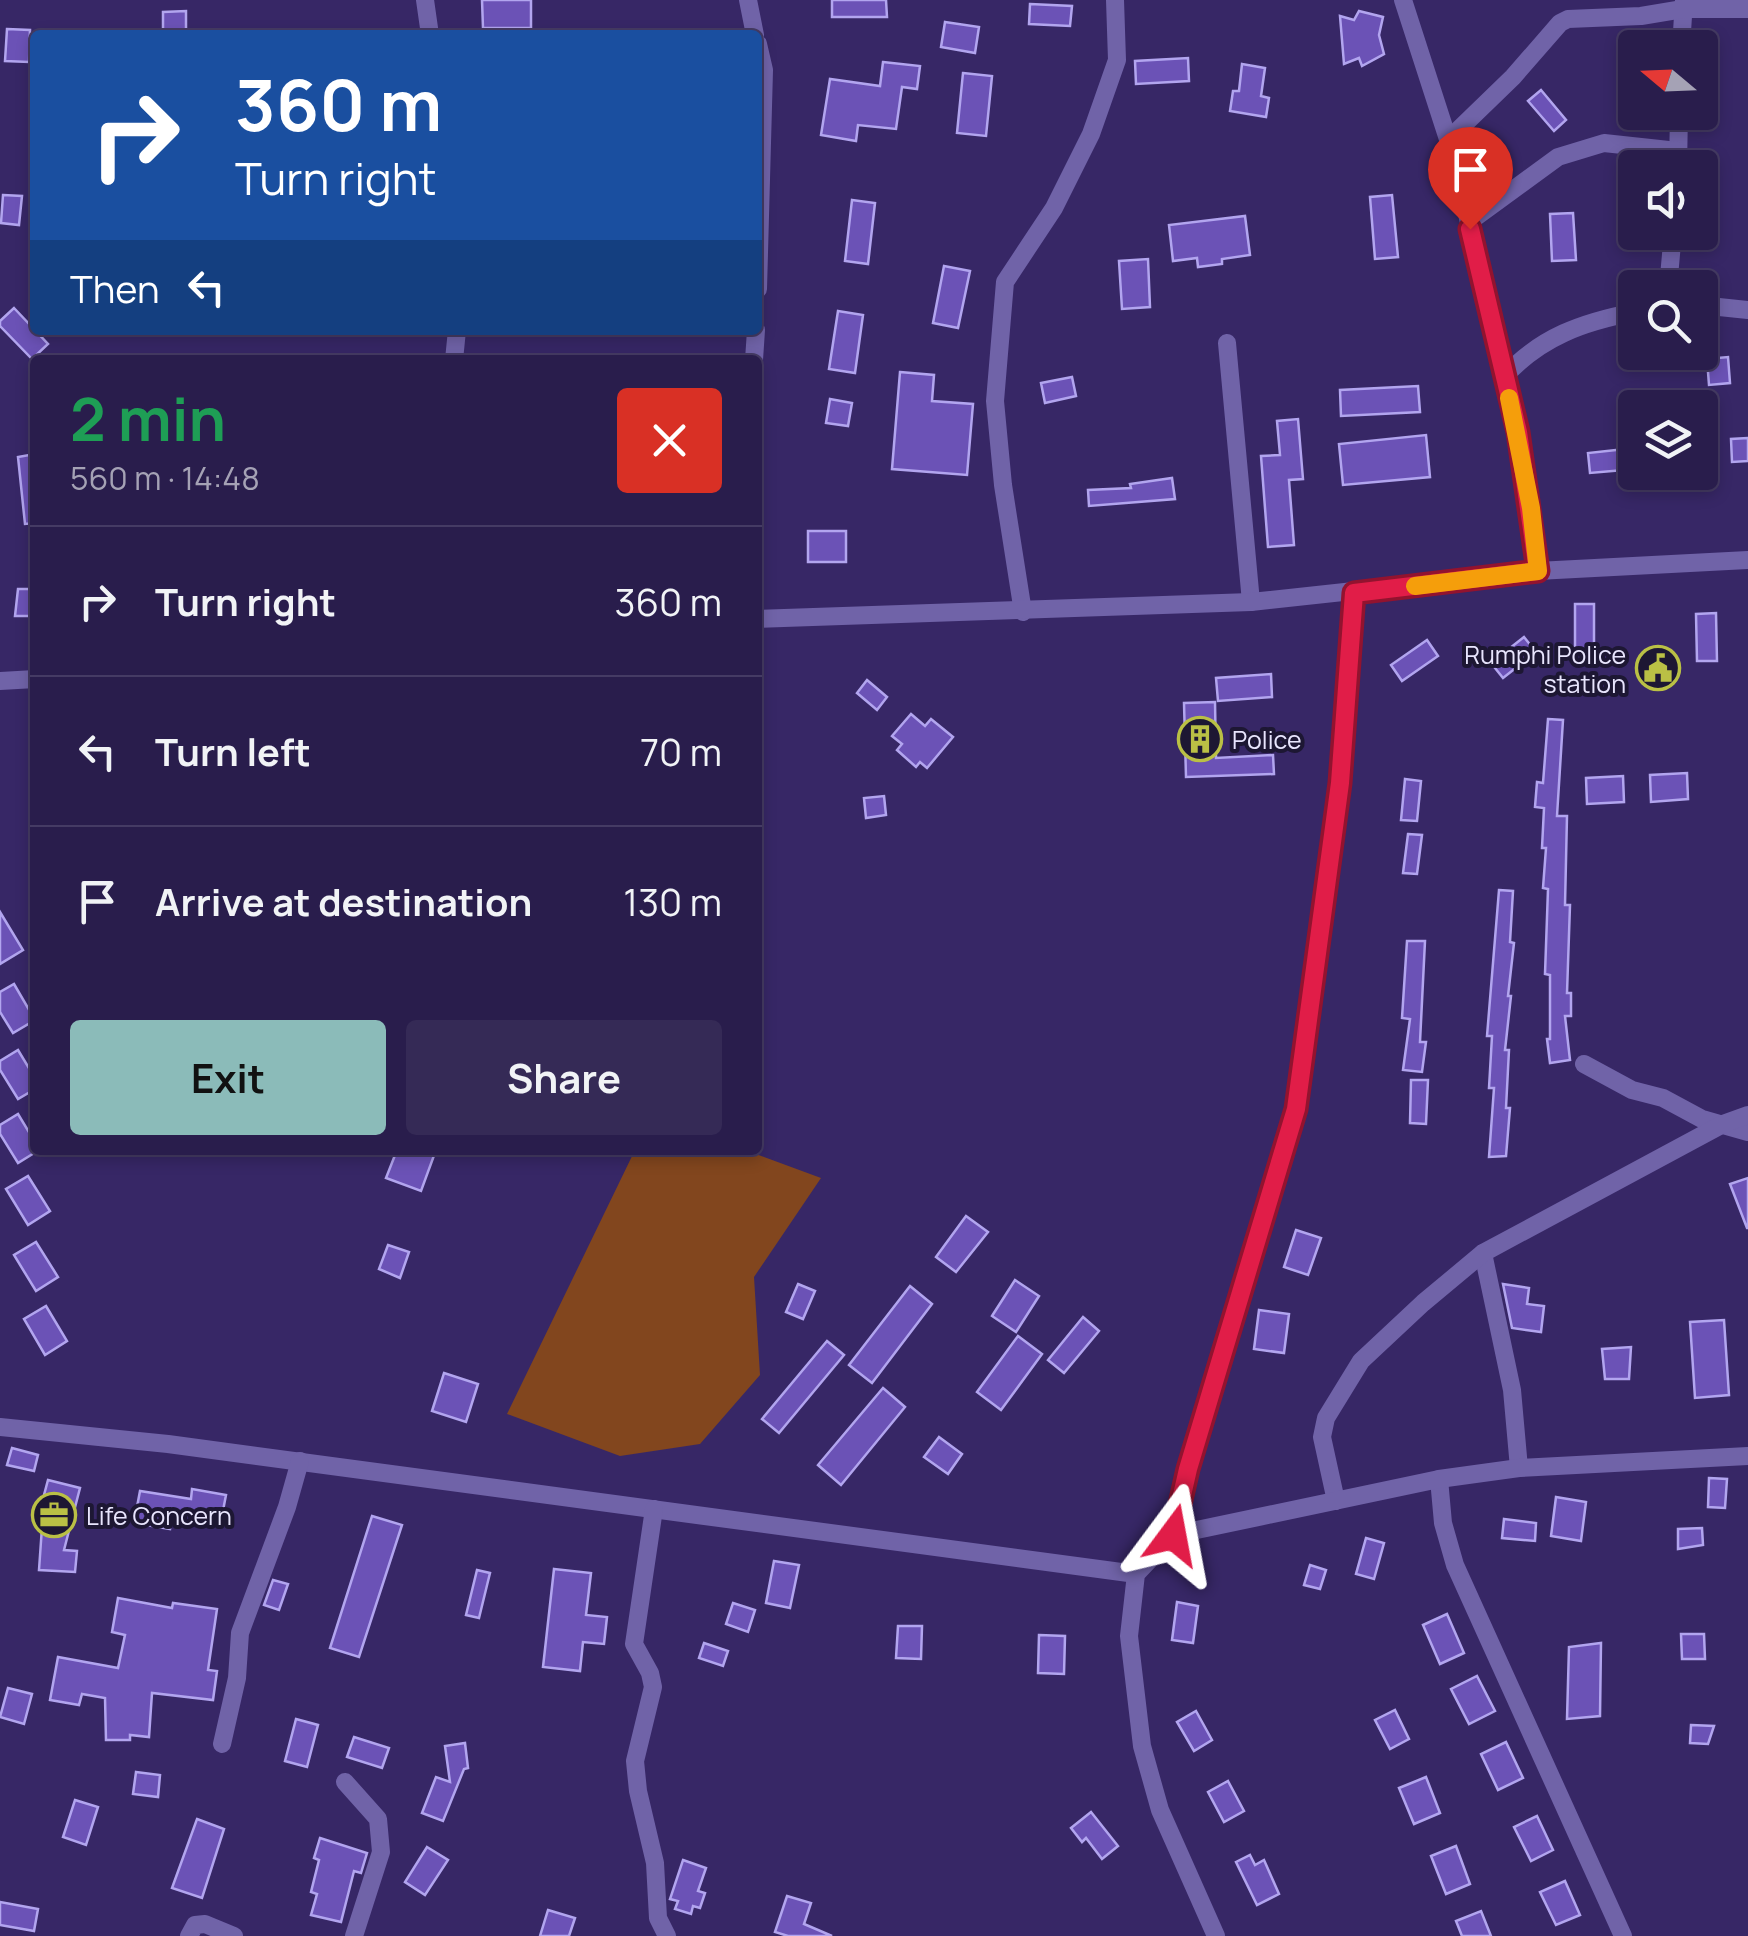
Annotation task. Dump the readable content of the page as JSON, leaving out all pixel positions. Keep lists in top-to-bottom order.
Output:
{
  "places": {
    "public building": ["Rumphi Police station"],
    "building": ["Police"],
    "office": ["Life Concern"]
  },
  "north": "left",
  "page": {
    "turn": ["360 m", "Turn right"],
    "then": "Then",
    "heading": ["2 min", "560 m · 14:48"],
    "list": [
      {
        "name": "Turn right",
        "value": "360 m"
      },
      {
        "name": "Turn left",
        "value": "70 m"
      },
      {
        "name": "Arrive at destination",
        "value": "130 m"
      }
    ],
    "buttons": ["Exit", "Share"]
  }
}
